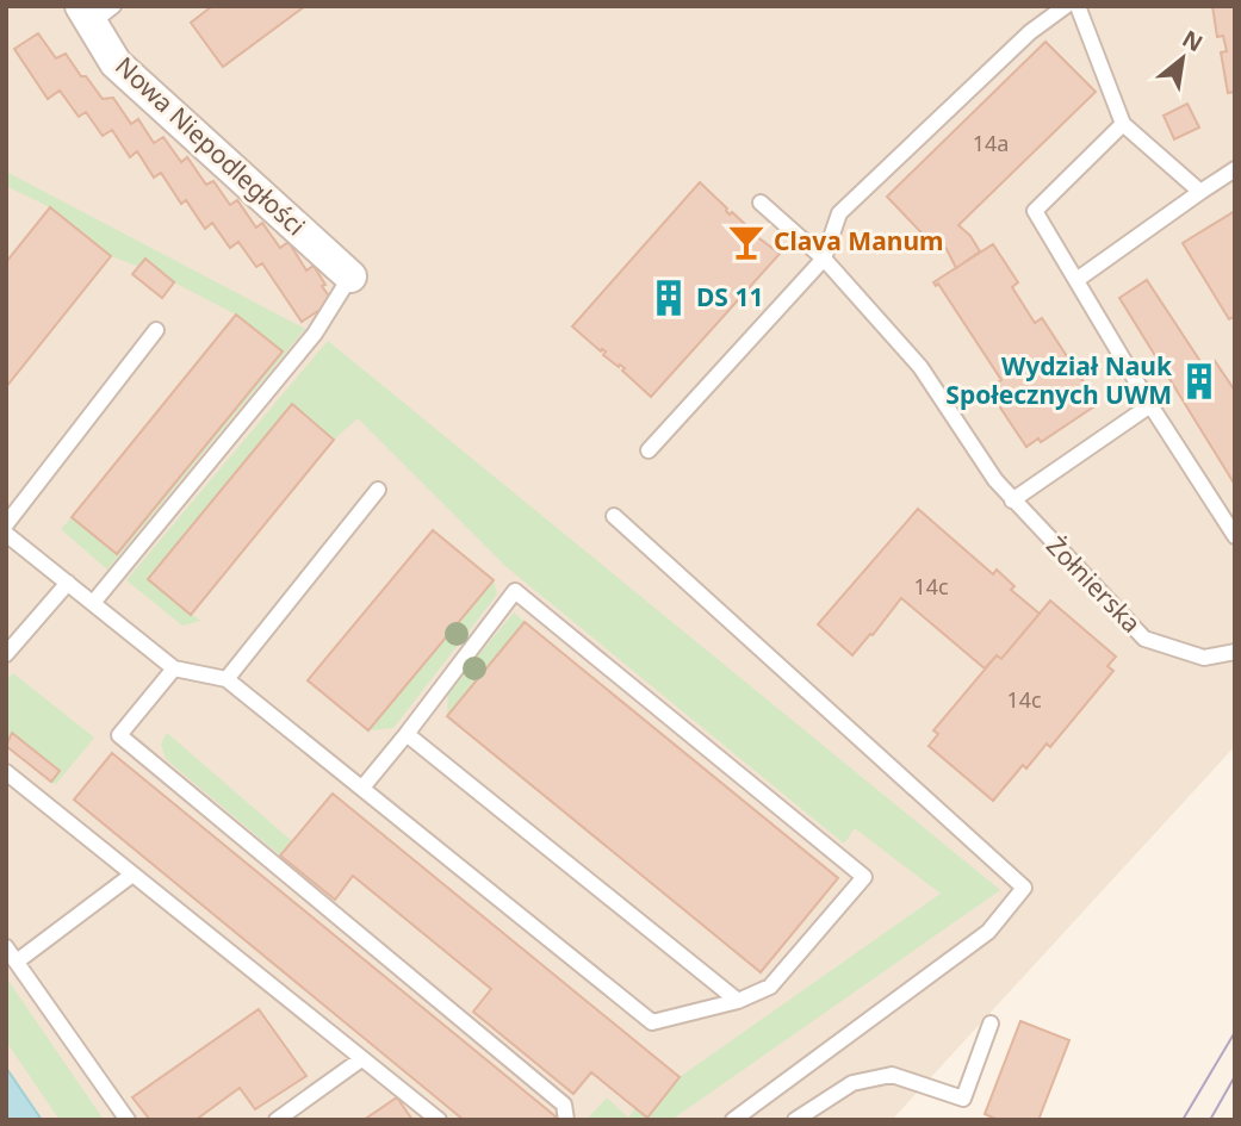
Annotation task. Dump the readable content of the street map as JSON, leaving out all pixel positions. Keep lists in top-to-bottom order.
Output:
{
  "streets": {
    "street": ["Nowa Niepodległości"],
    "lane": ["Żołnierska"]
  },
  "places": {
    "bar": ["Clava Manum"],
    "building": ["DS 11", "Wydział Nauk Społecznych UWM"]
  },
  "house_numbers": ["14a", "14c", "14c"],
  "north": "top right"
}
